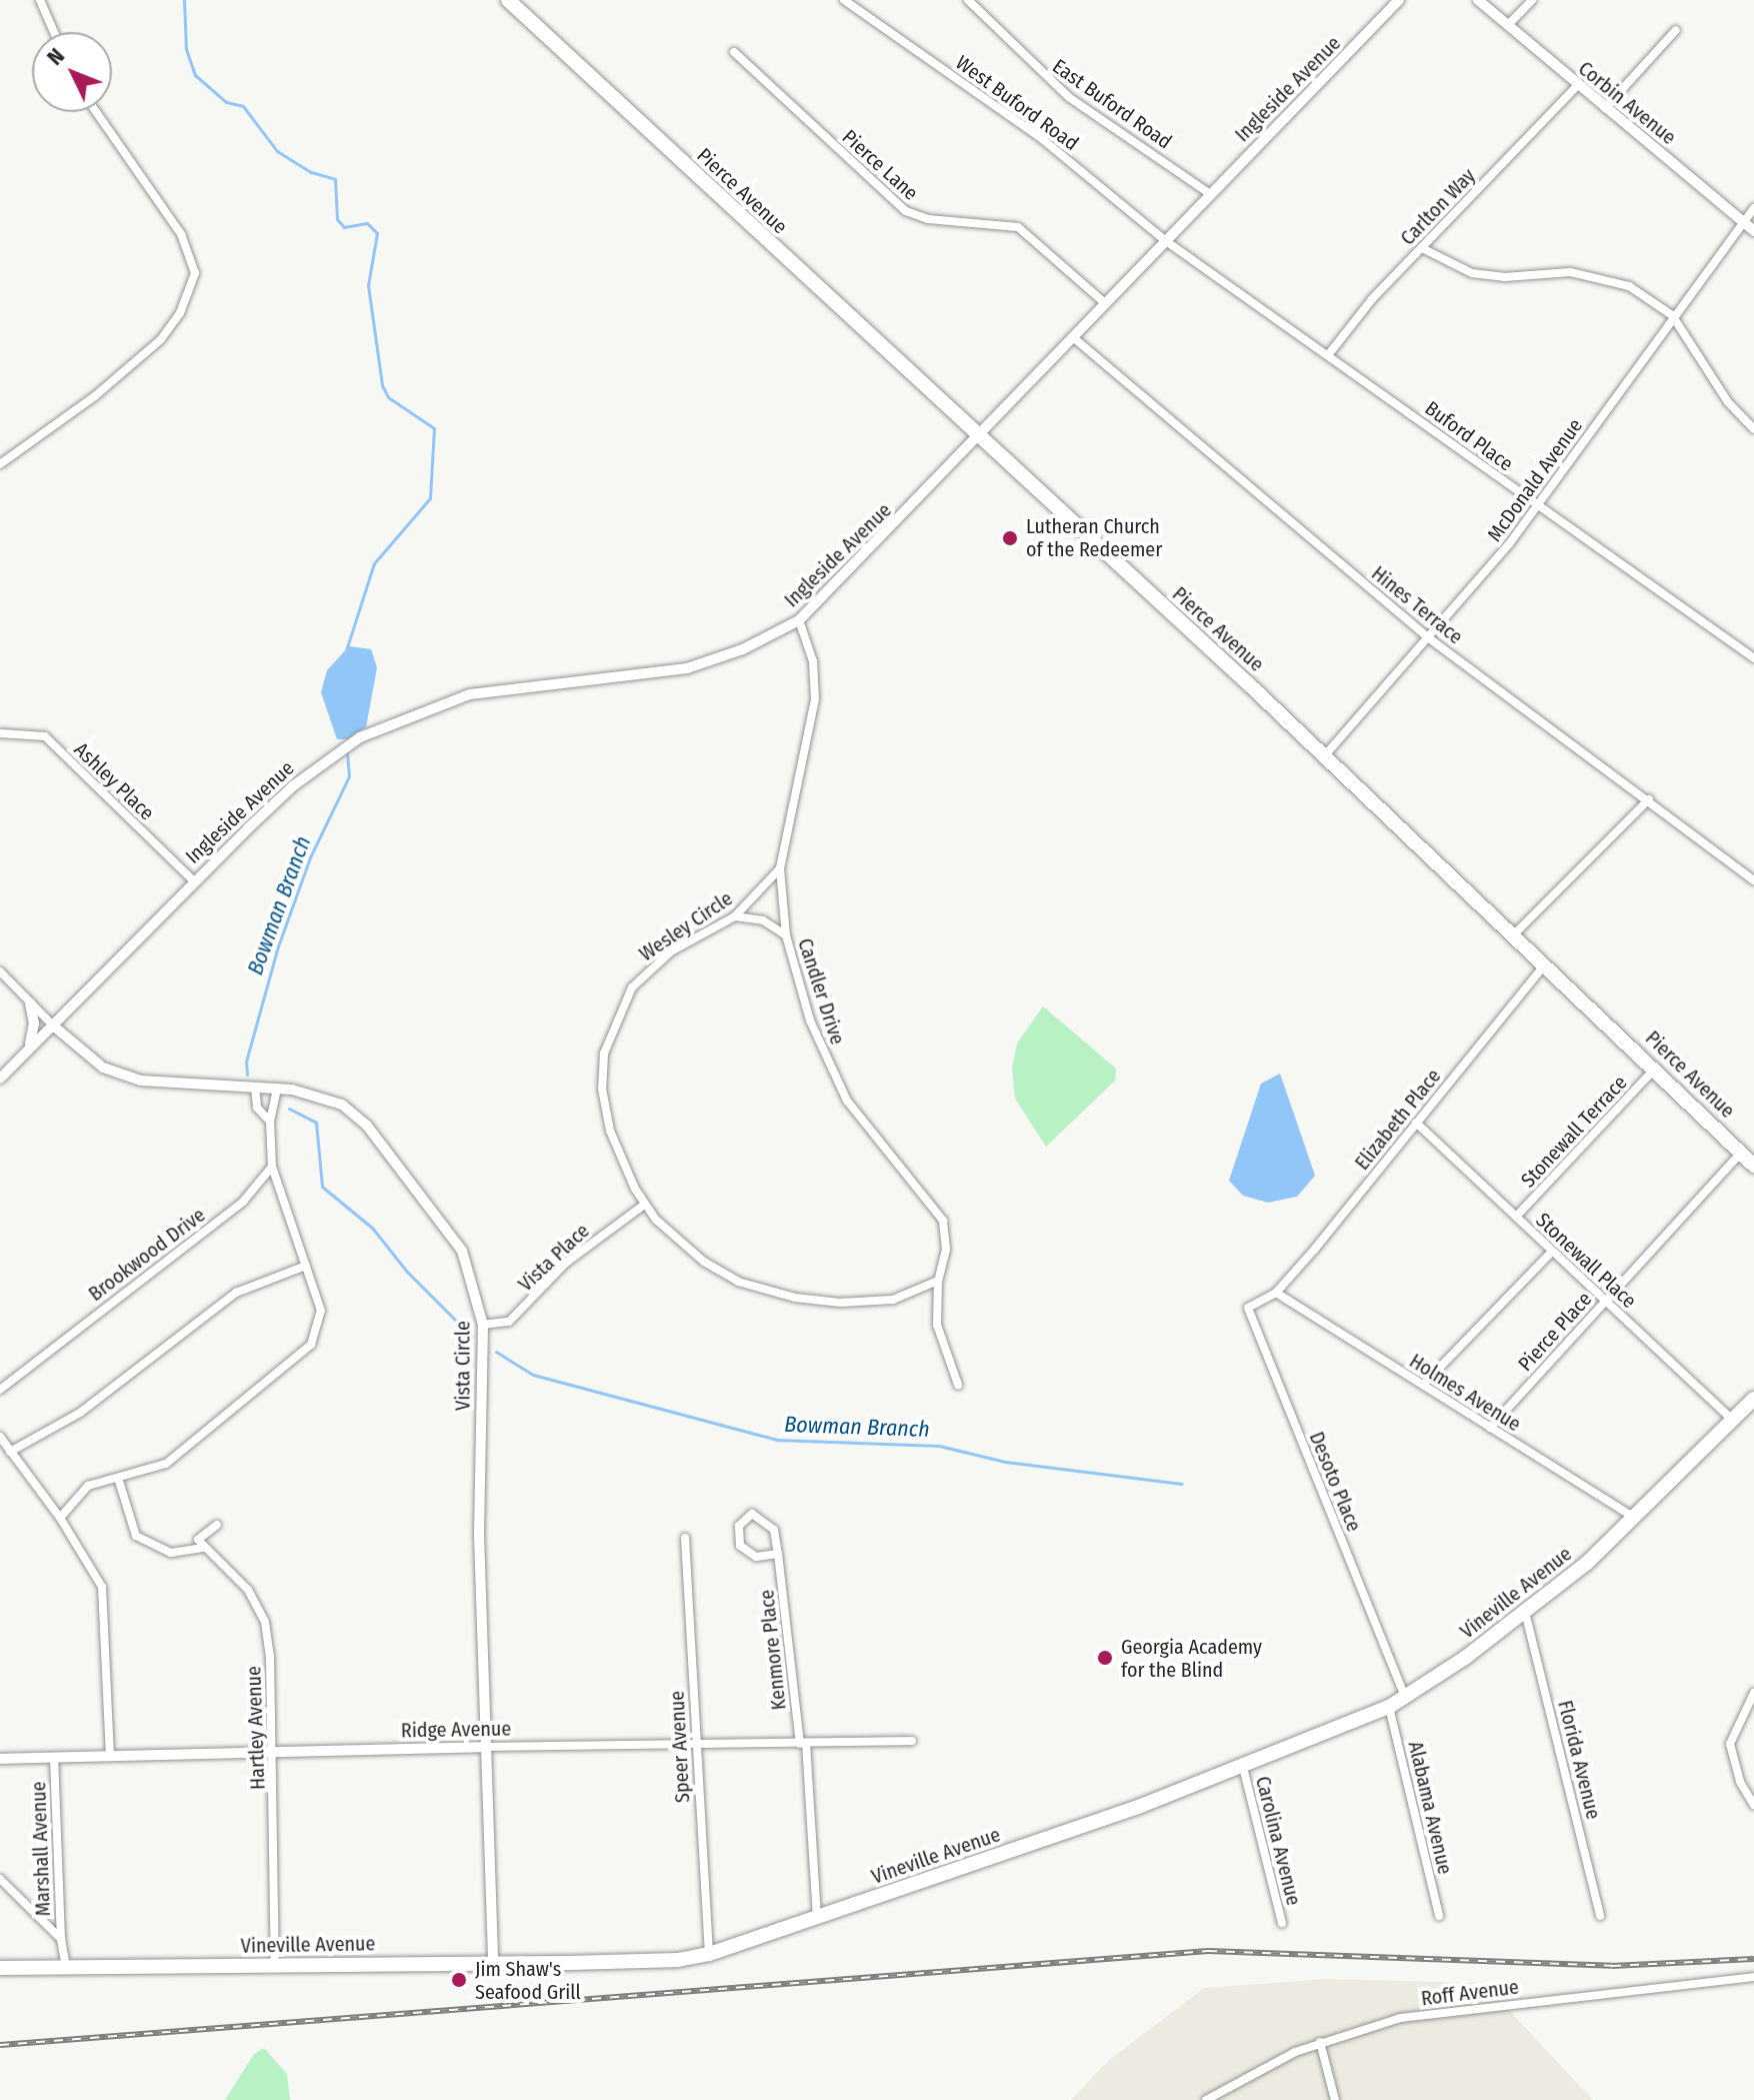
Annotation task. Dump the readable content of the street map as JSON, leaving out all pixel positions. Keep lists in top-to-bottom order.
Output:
{
  "streets": {
    "main road": ["Pierce Avenue", "Vineville Avenue"],
    "street": [
      "Ingleside Avenue",
      "West Buford Road",
      "Corbin Avenue",
      "East Buford Road",
      "Pierce Lane",
      "Carlton Way",
      "Buford Place",
      "McDonald Avenue",
      "Hines Terrace",
      "Ashley Place",
      "Wesley Circle",
      "Candler Drive",
      "Elizabeth Place",
      "Stonewall Terrace",
      "Brookwood Drive",
      "Vista Place",
      "Stonewall Place",
      "Pierce Place",
      "Vista Circle",
      "Holmes Avenue",
      "Desoto Place",
      "Kenmore Place",
      "Hartley Avenue",
      "Ridge Avenue",
      "Speer Avenue",
      "Florida Avenue",
      "Alabama Avenue",
      "Carolina Avenue",
      "Marshall Avenue",
      "Roff Avenue"
    ]
  },
  "crossings": [
    ["Ingleside Avenue", "West Buford Road"],
    ["Ingleside Avenue", "East Buford Road"],
    ["Ingleside Avenue", "Pierce Lane"],
    ["Ingleside Avenue", "Pierce Avenue"],
    ["Ingleside Avenue", "Buford Place"],
    ["Ingleside Avenue", "Hines Terrace"],
    ["Ingleside Avenue", "Ashley Place"],
    ["Ingleside Avenue", "Candler Drive"],
    ["Ingleside Avenue", "Vista Circle"],
    ["West Buford Road", "Buford Place"],
    ["Corbin Avenue", "Carlton Way"],
    ["Corbin Avenue", "McDonald Avenue"],
    ["Pierce Avenue", "McDonald Avenue"],
    ["Pierce Avenue", "Elizabeth Place"],
    ["Pierce Avenue", "Stonewall Terrace"],
    ["Pierce Avenue", "Pierce Place"],
    ["Carlton Way", "Buford Place"],
    ["Buford Place", "McDonald Avenue"],
    ["McDonald Avenue", "Hines Terrace"],
    ["Wesley Circle", "Candler Drive"],
    ["Wesley Circle", "Vista Place"],
    ["Elizabeth Place", "Stonewall Place"],
    ["Elizabeth Place", "Holmes Avenue"],
    ["Elizabeth Place", "Desoto Place"],
    ["Stonewall Terrace", "Stonewall Place"],
    ["Vista Place", "Vista Circle"],
    ["Stonewall Place", "Pierce Place"],
    ["Stonewall Place", "Vineville Avenue"],
    ["Pierce Place", "Holmes Avenue"],
    ["Vista Circle", "Vineville Avenue"],
    ["Vista Circle", "Ridge Avenue"],
    ["Holmes Avenue", "Desoto Place"],
    ["Holmes Avenue", "Vineville Avenue"],
    ["Desoto Place", "Vineville Avenue"],
    ["Vineville Avenue", "Kenmore Place"],
    ["Vineville Avenue", "Hartley Avenue"],
    ["Vineville Avenue", "Speer Avenue"],
    ["Vineville Avenue", "Florida Avenue"],
    ["Vineville Avenue", "Alabama Avenue"],
    ["Vineville Avenue", "Carolina Avenue"],
    ["Vineville Avenue", "Marshall Avenue"],
    ["Kenmore Place", "Ridge Avenue"],
    ["Hartley Avenue", "Ridge Avenue"],
    ["Ridge Avenue", "Speer Avenue"],
    ["Ridge Avenue", "Marshall Avenue"]
  ],
  "water": ["Bowman Branch"],
  "places": ["Lutheran Church of the Redeemer", "Georgia Academy for the Blind", "Jim Shaw's Seafood Grill"],
  "north": "top left"
}
